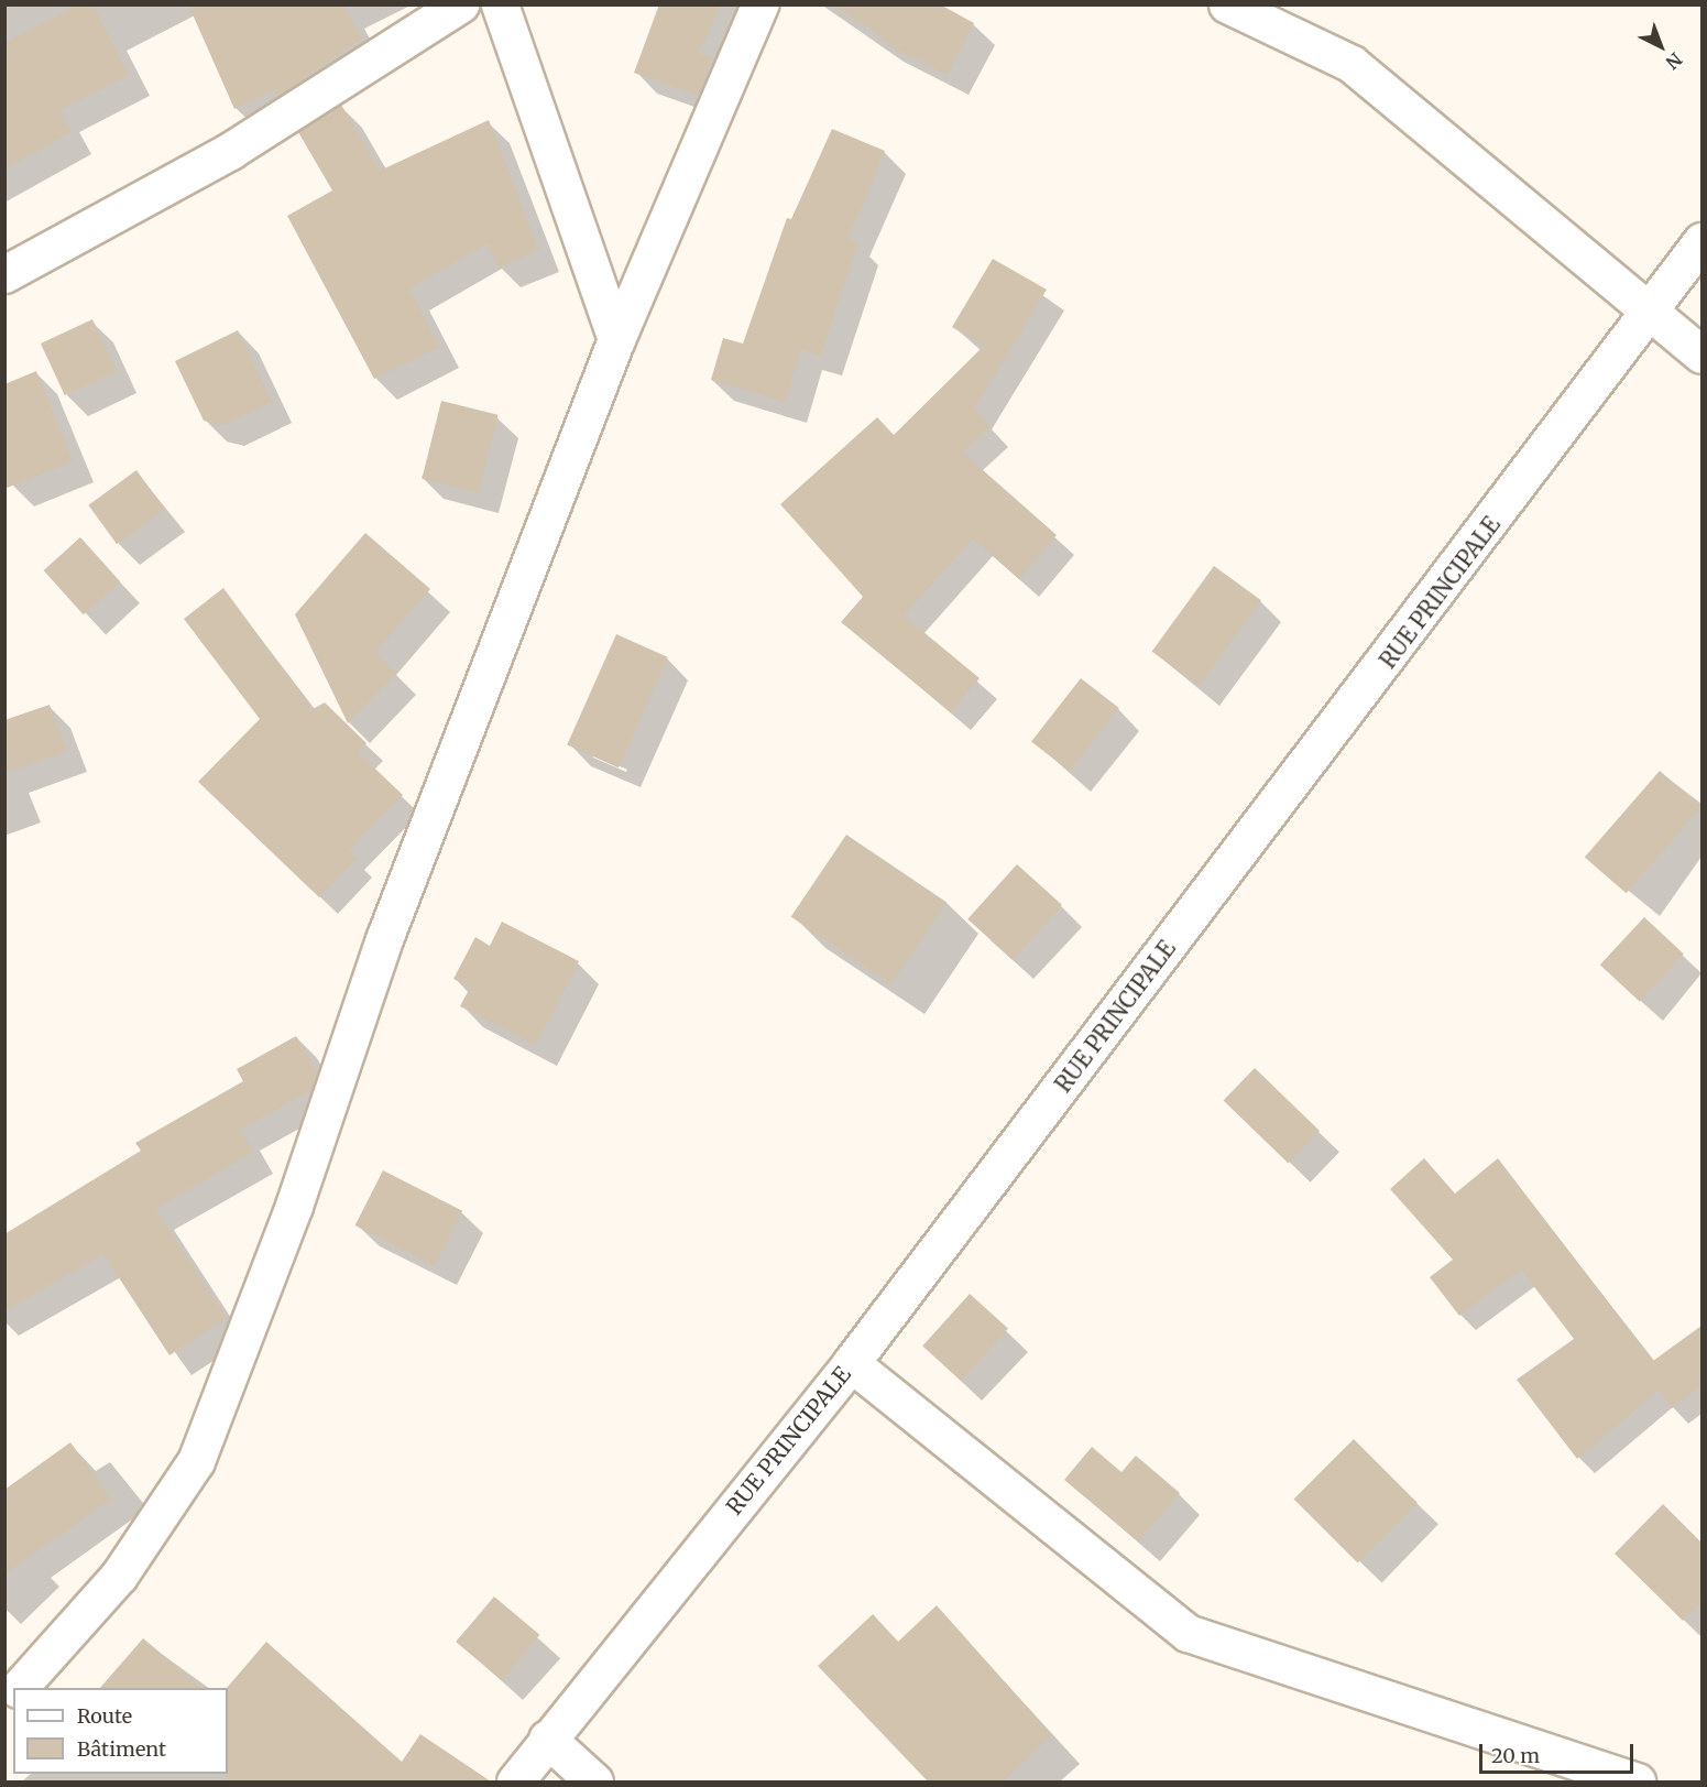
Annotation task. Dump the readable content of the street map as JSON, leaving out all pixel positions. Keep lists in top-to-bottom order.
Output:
{
  "streets": {
    "street": ["RUE PRINCIPALE"]
  },
  "legend": ["Route", "Bâtiment"],
  "scale_bar": "20 m",
  "north": "bottom right"
}
